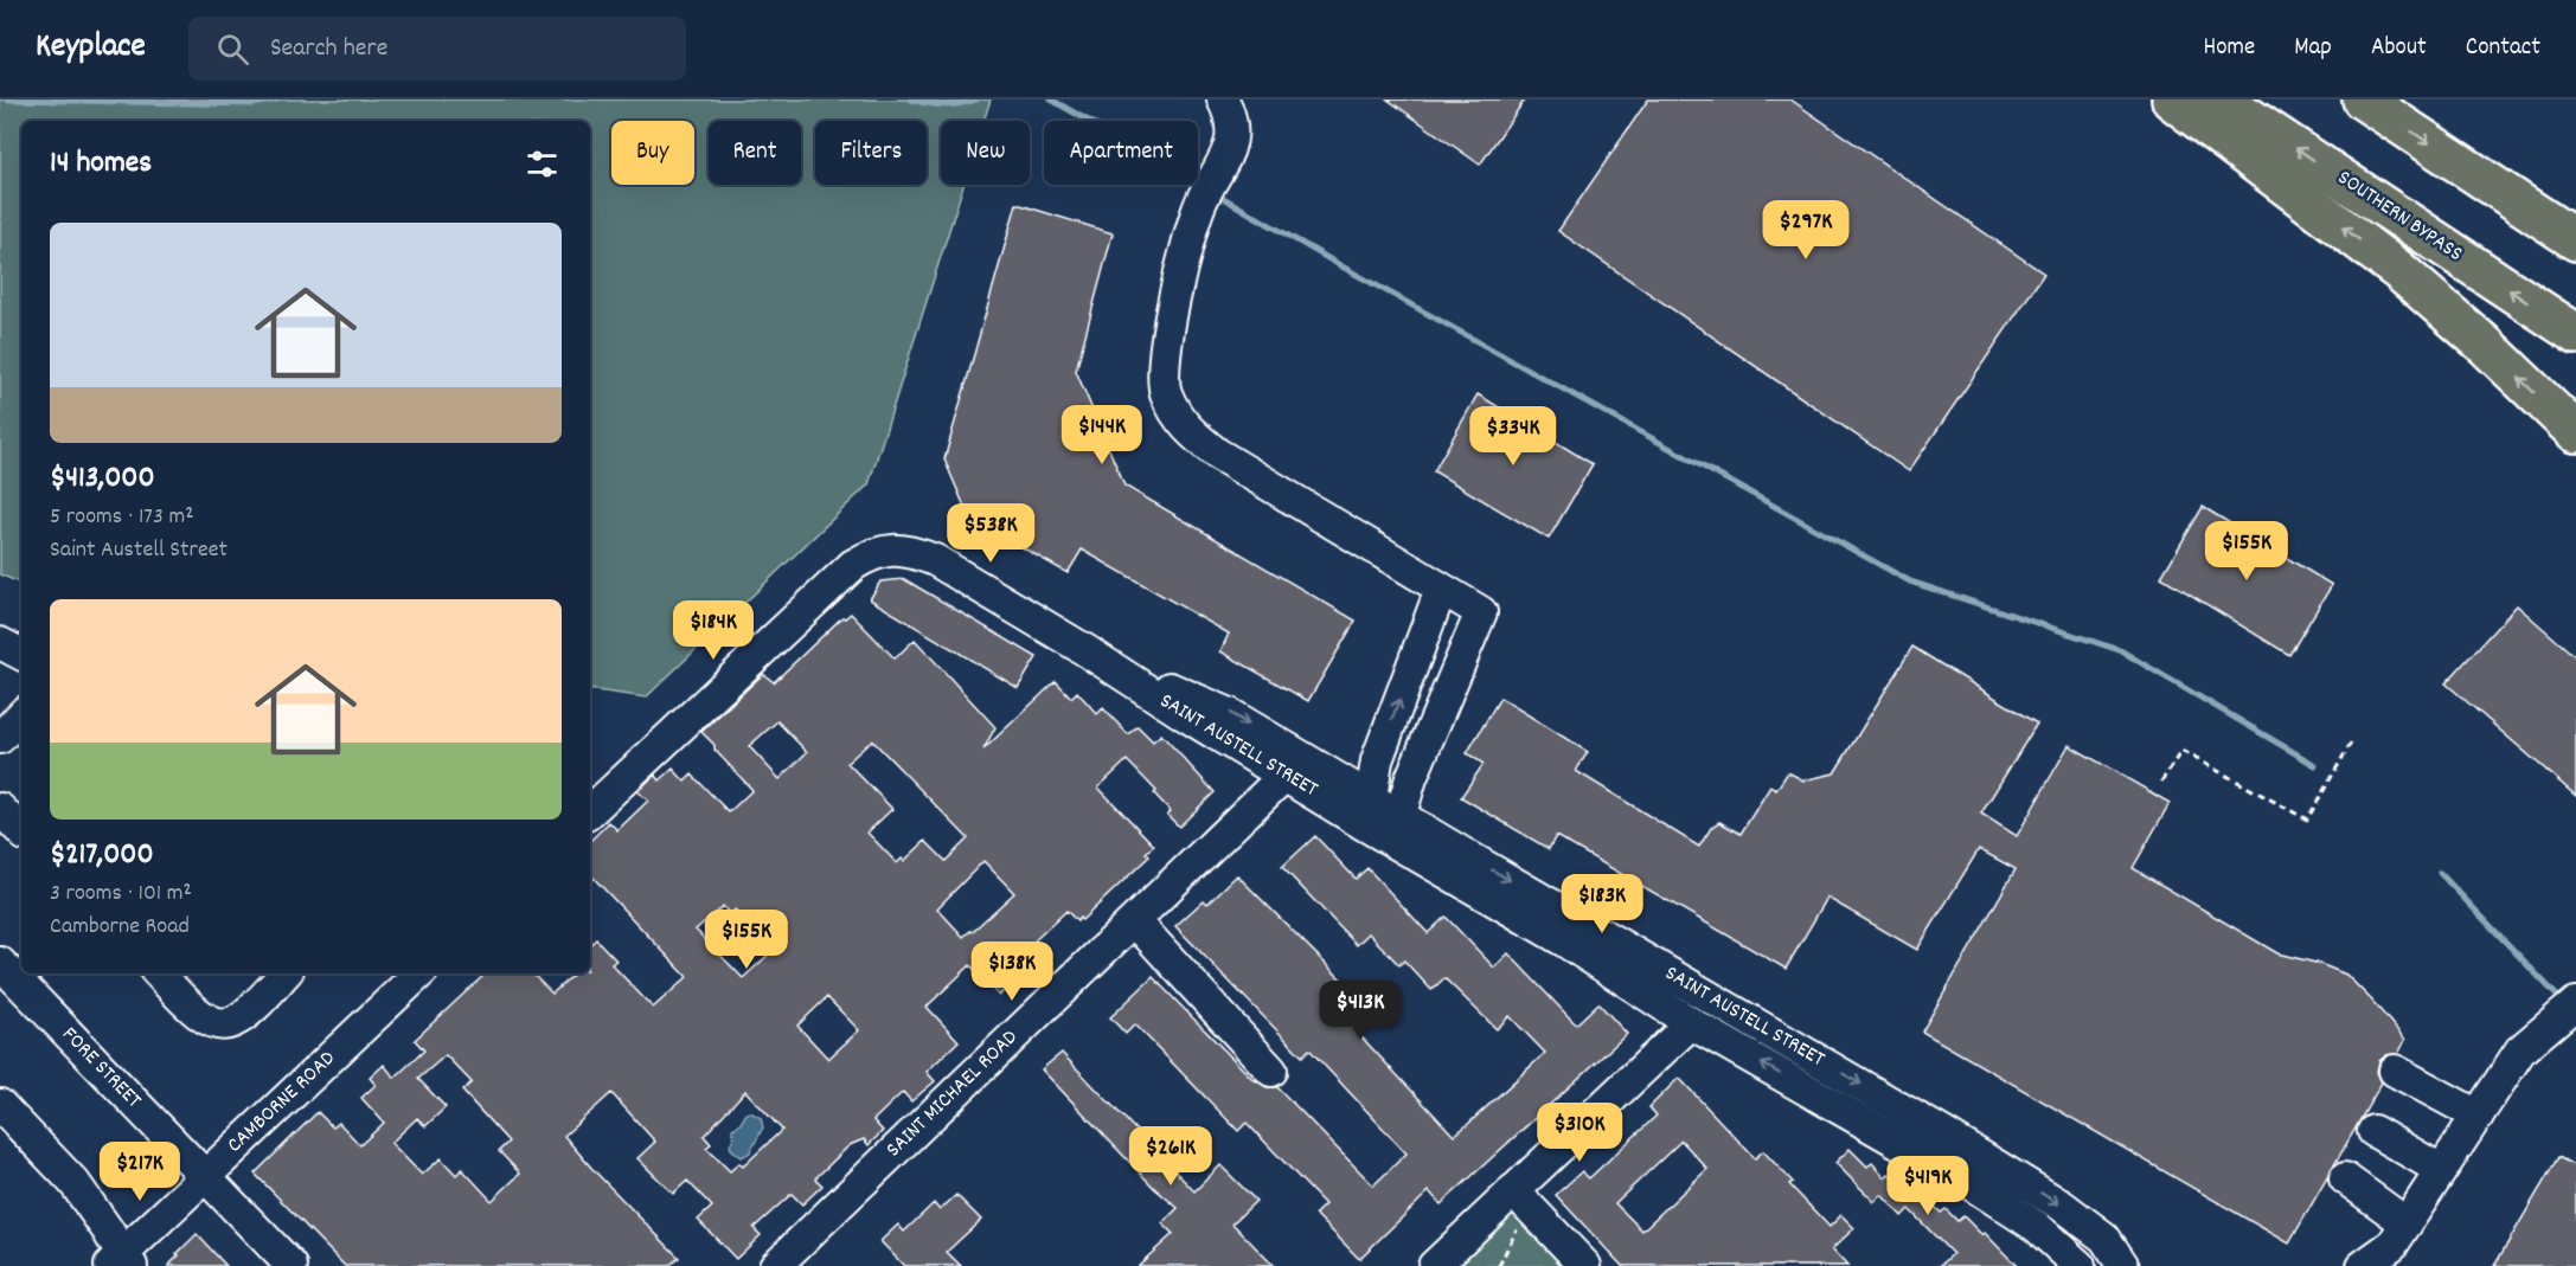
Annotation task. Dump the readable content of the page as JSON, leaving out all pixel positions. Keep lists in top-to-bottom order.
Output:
{
  "streets": {
    "highway": ["SOUTHERN BYPASS"],
    "street": [
      "SAINT AUSTELL STREET",
      "FORE STREET",
      "SAINT MICHAEL ROAD",
      "CAMBORNE ROAD"
    ]
  },
  "crossings": [
    ["SAINT AUSTELL STREET", "SAINT MICHAEL ROAD"],
    ["FORE STREET", "CAMBORNE ROAD"]
  ],
  "page": {
    "header": "Keyplace",
    "search": "Search here",
    "nav": [
      "Home",
      "Map",
      "About",
      "Contact"
    ],
    "chip": [
      "Buy",
      "Rent",
      "Filters",
      "New",
      "Apartment"
    ],
    "heading": "14 homes",
    "price": [
      "$297K",
      "$144K",
      "$334K",
      "$538K",
      "$155K",
      "$184K",
      "$183K",
      "$155K",
      "$138K",
      "$413K",
      "$310K",
      "$261K",
      "$217K",
      "$419K"
    ],
    "list": [
      {
        "name": "$413,000",
        "note": "5 rooms · 173 m² · Saint Austell Street"
      },
      {
        "name": "$217,000",
        "note": "3 rooms · 101 m² · Camborne Road"
      }
    ]
  }
}
